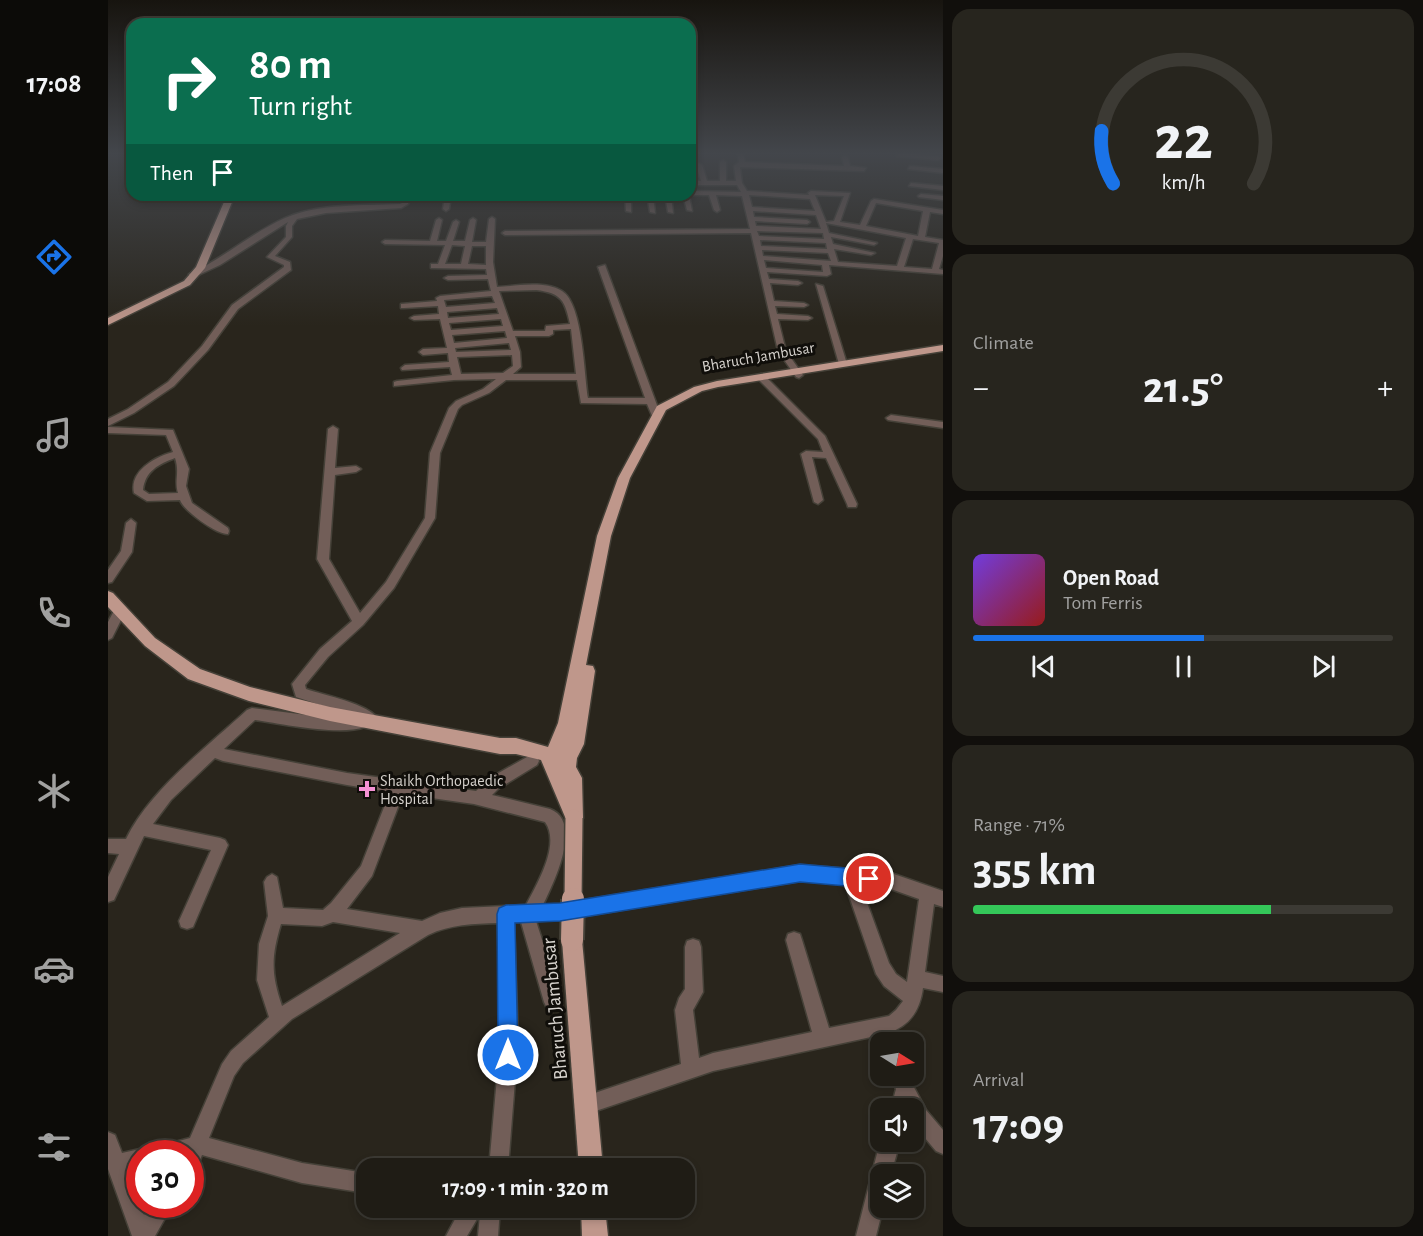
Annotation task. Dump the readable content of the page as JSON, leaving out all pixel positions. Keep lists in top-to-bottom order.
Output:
{
  "streets": {
    "main road": ["Bharuch Jambusar"]
  },
  "places": {
    "health": ["Shaikh Orthopaedic Hospital"]
  },
  "north": "right",
  "page": {
    "tabs": "17:08",
    "turn": ["80 m", "Turn right"],
    "then": "Then",
    "tile": [
      "Climate",
      ["Range · 71%", "355 km"],
      ["Arrival", "17:09"]
    ],
    "heat": ["−", "21.5°", "+"],
    "song": ["Open Road", "Tom Ferris"],
    "limit": "30",
    "trip": "17:09 · 1 min · 320 m",
    "gauge": ["22", "km/h"]
  }
}
